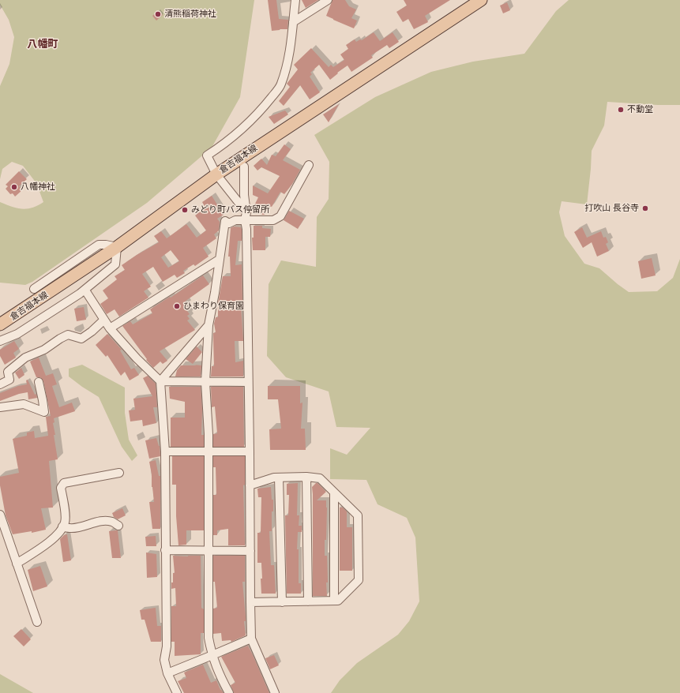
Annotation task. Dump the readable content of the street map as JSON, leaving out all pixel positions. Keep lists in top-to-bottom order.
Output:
{
  "streets": {
    "main road": ["倉吉福本線"]
  },
  "districts": ["八幡町"],
  "places": [
    "清熊稲荷神社",
    "不動堂",
    "八幡神社",
    "打吹山 長谷寺",
    "みどり町バス停留所",
    "ひまわり保育園"
  ]
}
